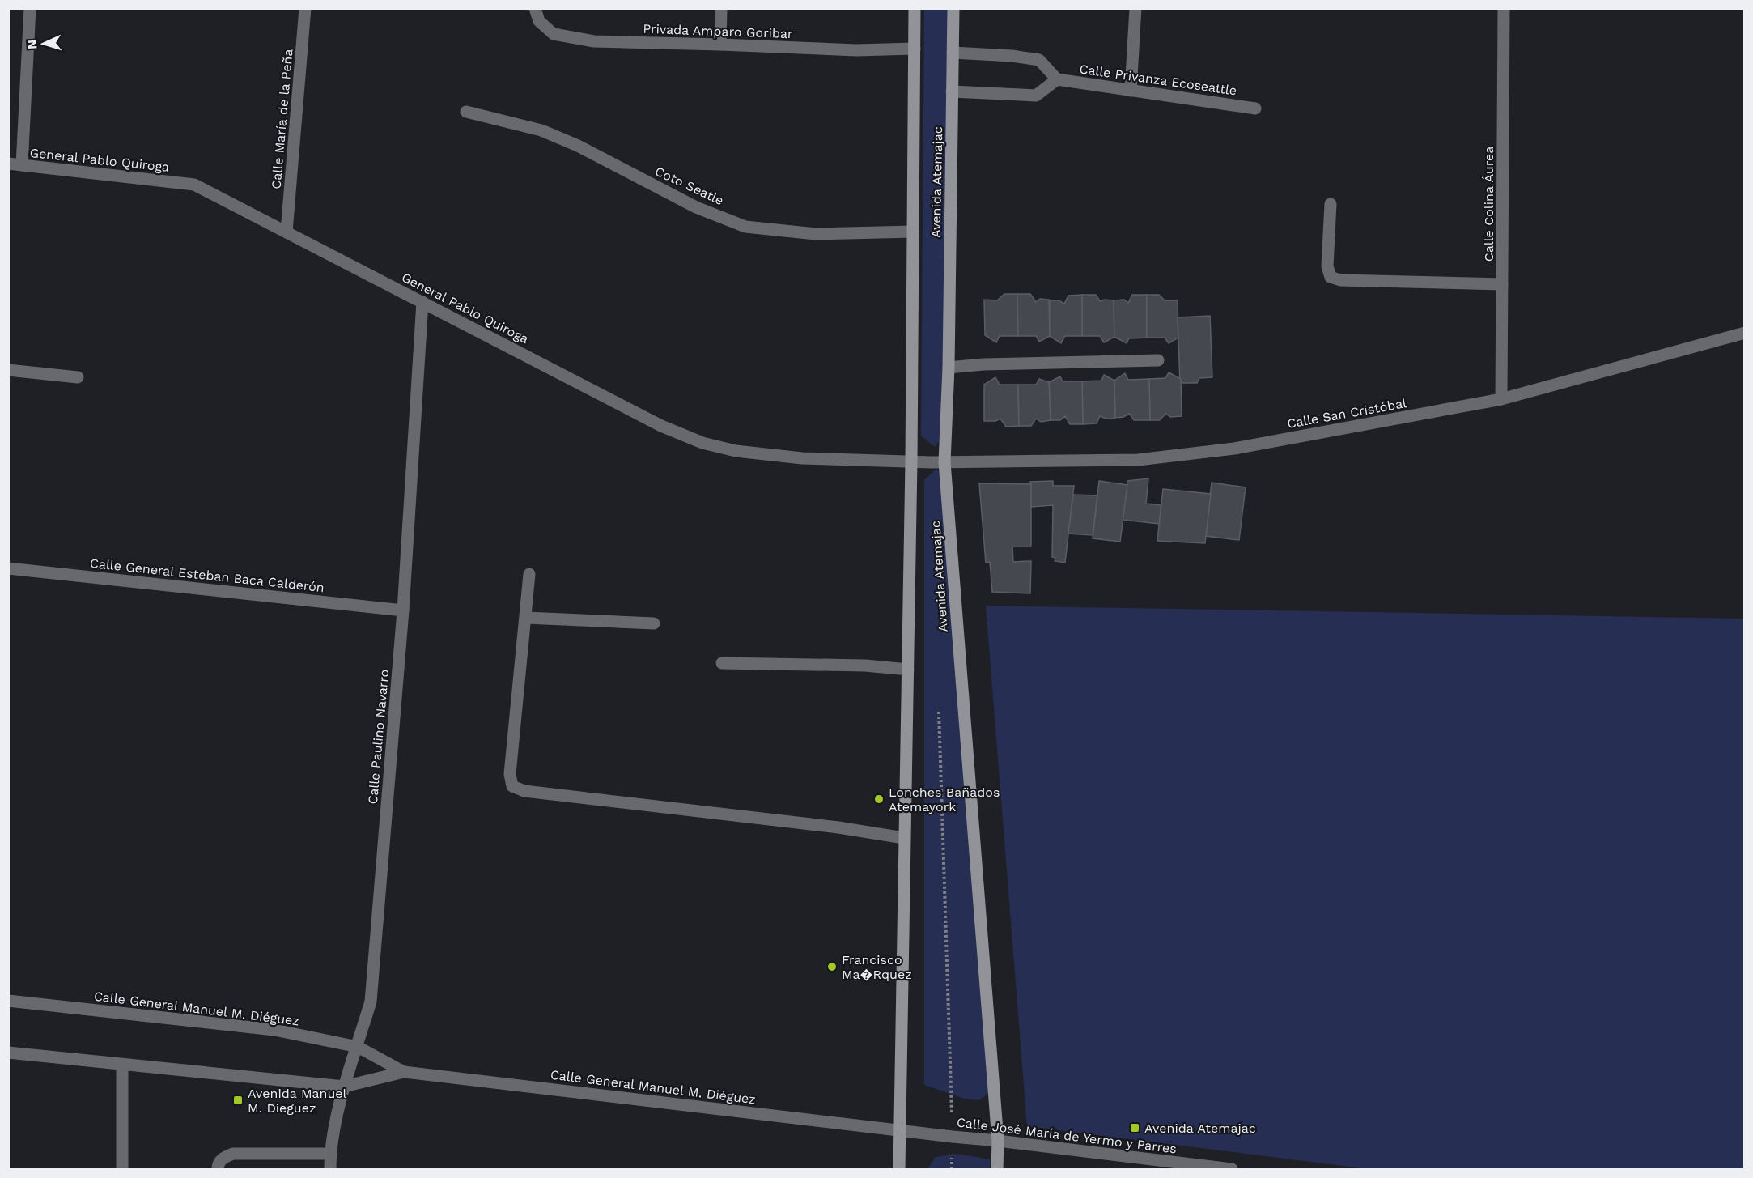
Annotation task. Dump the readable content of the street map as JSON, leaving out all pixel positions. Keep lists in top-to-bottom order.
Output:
{
  "streets": {
    "main road": ["Avenida Atemajac"],
    "street": [
      "Privada Amparo Goribar",
      "Calle Privanza Ecoseattle",
      "Calle María de la Peña",
      "General Pablo Quiroga",
      "Coto Seatle",
      "Calle Colina Áurea",
      "Calle San Cristóbal",
      "Calle General Esteban Baca Calderón",
      "Calle Paulino Navarro",
      "Calle General Manuel M. Diéguez",
      "Calle José María de Yermo y Parres"
    ]
  },
  "crossings": [
    ["Privada Amparo Goribar", "Avenida Atemajac"],
    ["Calle María de la Peña", "General Pablo Quiroga"],
    ["General Pablo Quiroga", "Avenida Atemajac"],
    ["General Pablo Quiroga", "Calle San Cristóbal"],
    ["General Pablo Quiroga", "Calle Paulino Navarro"],
    ["Avenida Atemajac", "Coto Seatle"],
    ["Avenida Atemajac", "Calle San Cristóbal"],
    ["Avenida Atemajac", "Calle General Manuel M. Diéguez"],
    ["Avenida Atemajac", "Calle José María de Yermo y Parres"],
    ["Calle Colina Áurea", "Calle San Cristóbal"],
    ["Calle General Esteban Baca Calderón", "Calle Paulino Navarro"],
    ["Calle Paulino Navarro", "Calle General Manuel M. Diéguez"],
    ["Calle General Manuel M. Diéguez", "Calle José María de Yermo y Parres"]
  ],
  "places": {
    "other": ["Lonches Bañados Atemayork", "Francisco Ma�Rquez"],
    "transit": ["Avenida Manuel M. Dieguez", "Avenida Atemajac"]
  },
  "north": "left"
}
